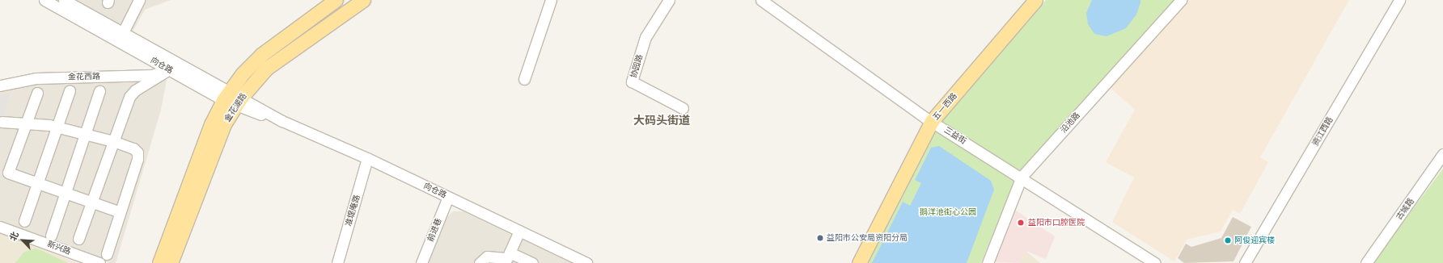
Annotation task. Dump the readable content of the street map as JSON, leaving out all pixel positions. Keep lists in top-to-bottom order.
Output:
{
  "streets": {
    "main road": ["五一西路", "金花湖路"],
    "street": [
      "向仓路",
      "协园路",
      "金花西路",
      "沿池路",
      "资江西路",
      "三益街",
      "古城路",
      "准堤庵路",
      "前进巷",
      "新兴路"
    ]
  },
  "crossings": [
    ["向仓路", "金花西路"],
    ["向仓路", "金花湖路"],
    ["向仓路", "准堤庵路"],
    ["向仓路", "前进巷"],
    ["五一西路", "三益街"],
    ["沿池路", "三益街"]
  ],
  "districts": ["大码头街道"],
  "parks": ["鹅洋池街心公园"],
  "places": ["益阳市口腔医院", "益阳市公安局资阳分局", "阿俊迎宾楼"],
  "north": "top left"
}
